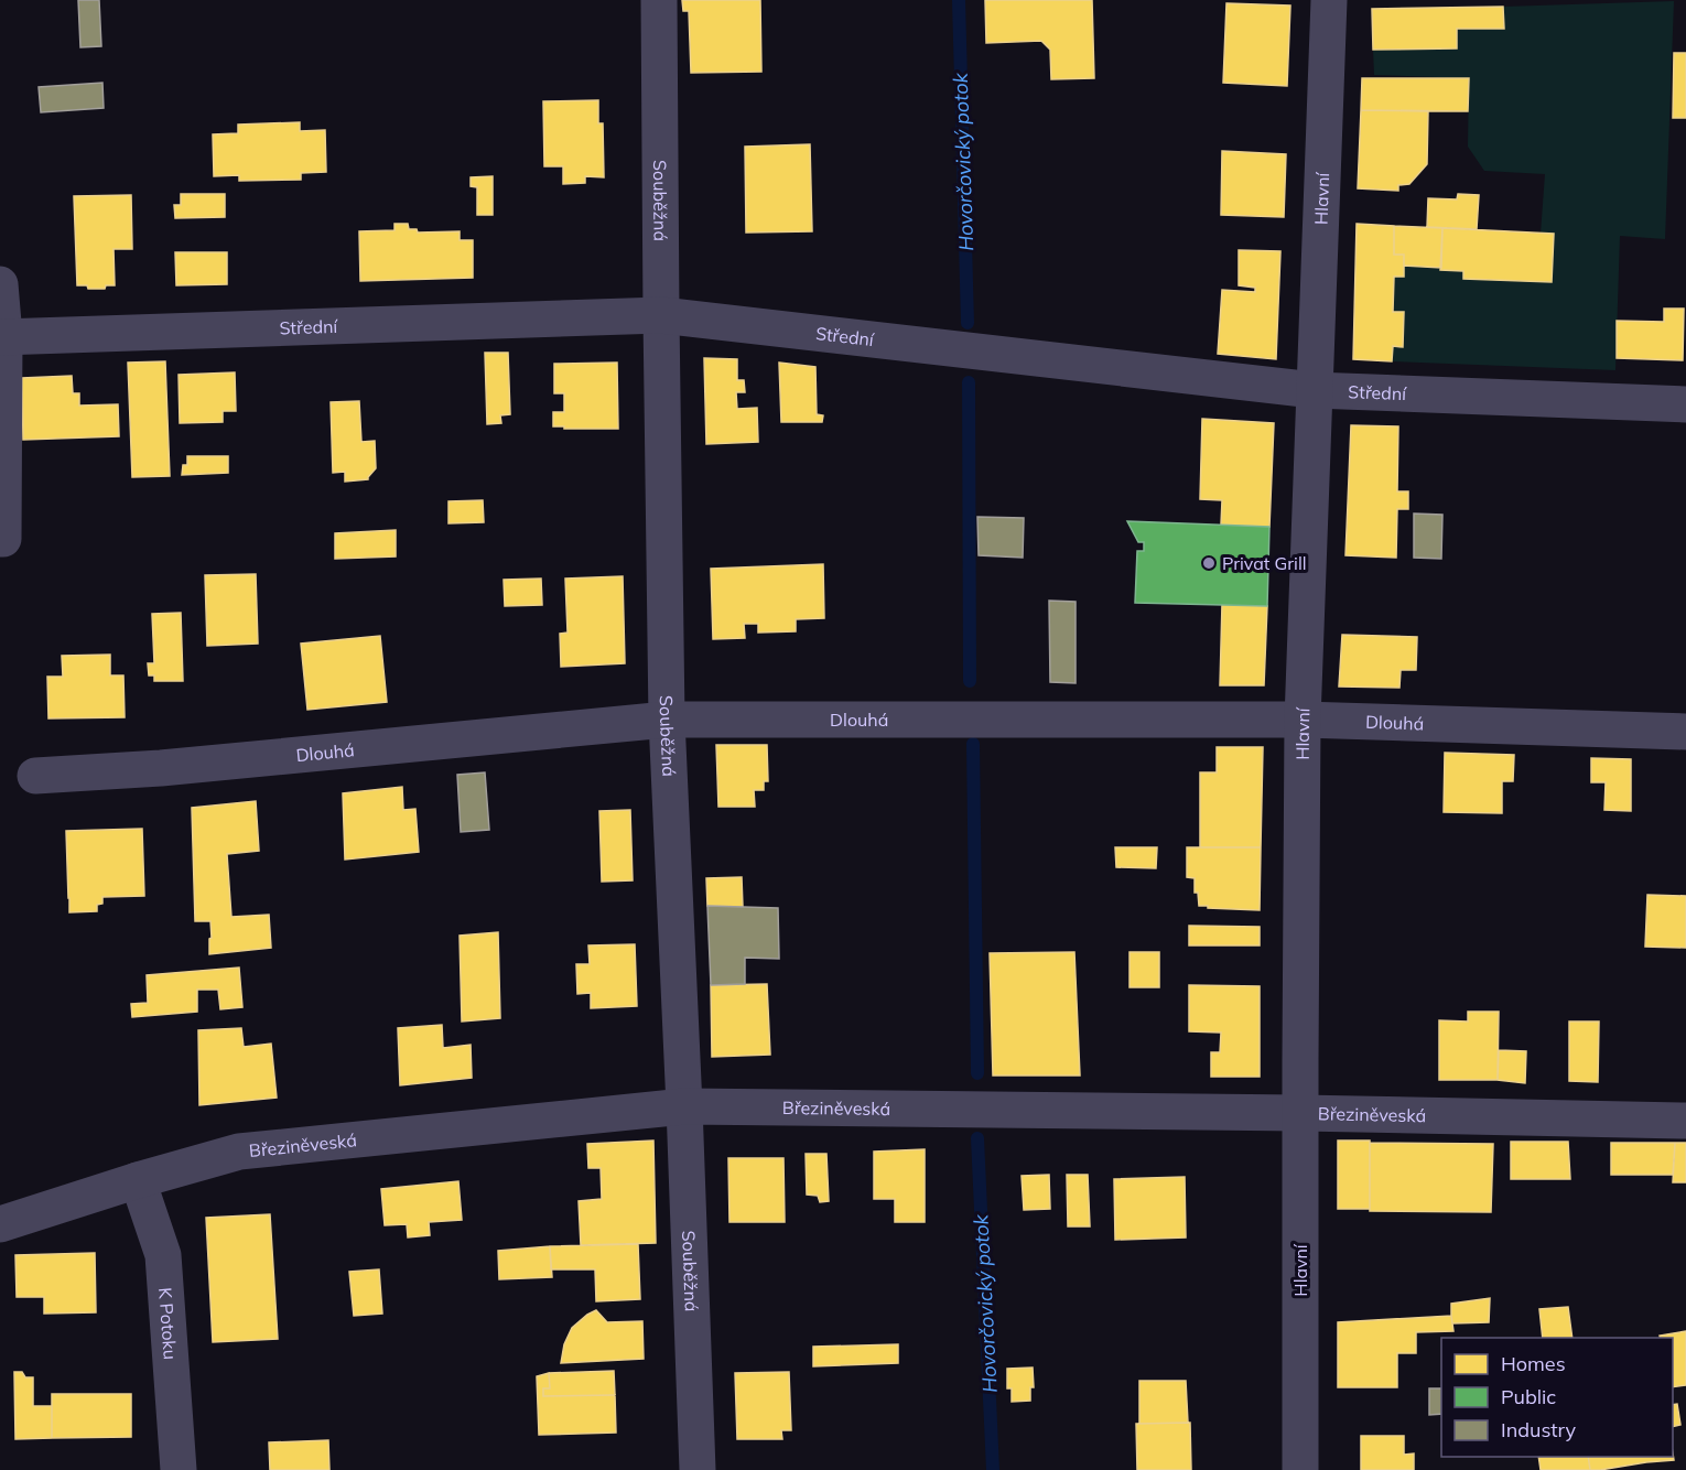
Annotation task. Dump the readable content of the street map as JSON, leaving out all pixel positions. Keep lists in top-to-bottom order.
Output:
{
  "streets": {
    "street": [
      "Souběžná",
      "Hlavní",
      "Střední",
      "Dlouhá",
      "Březiněveská",
      "K Potoku"
    ]
  },
  "crossings": [
    ["Souběžná", "Střední"],
    ["Souběžná", "Dlouhá"],
    ["Souběžná", "Březiněveská"],
    ["Hlavní", "Střední"],
    ["Hlavní", "Dlouhá"],
    ["Hlavní", "Březiněveská"],
    ["Březiněveská", "K Potoku"]
  ],
  "water": ["Hovorčovický potok"],
  "places": ["Privat Grill"],
  "legend": ["Homes", "Public", "Industry"]
}
